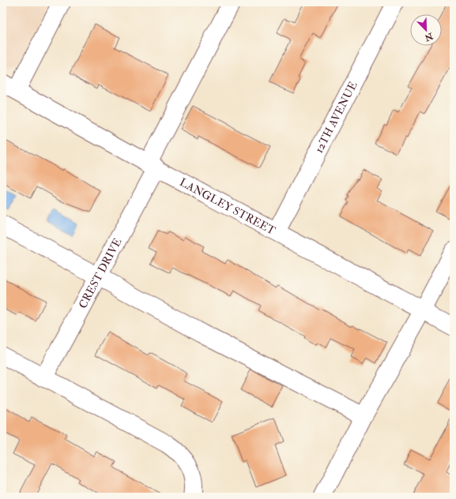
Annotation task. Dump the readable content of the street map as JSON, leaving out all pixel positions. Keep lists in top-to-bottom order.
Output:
{
  "streets": {
    "street": ["12TH AVENUE", "LANGLEY STREET", "CREST DRIVE"]
  },
  "crossings": [
    ["12TH AVENUE", "LANGLEY STREET"],
    ["LANGLEY STREET", "CREST DRIVE"]
  ],
  "north": "bottom right"
}
